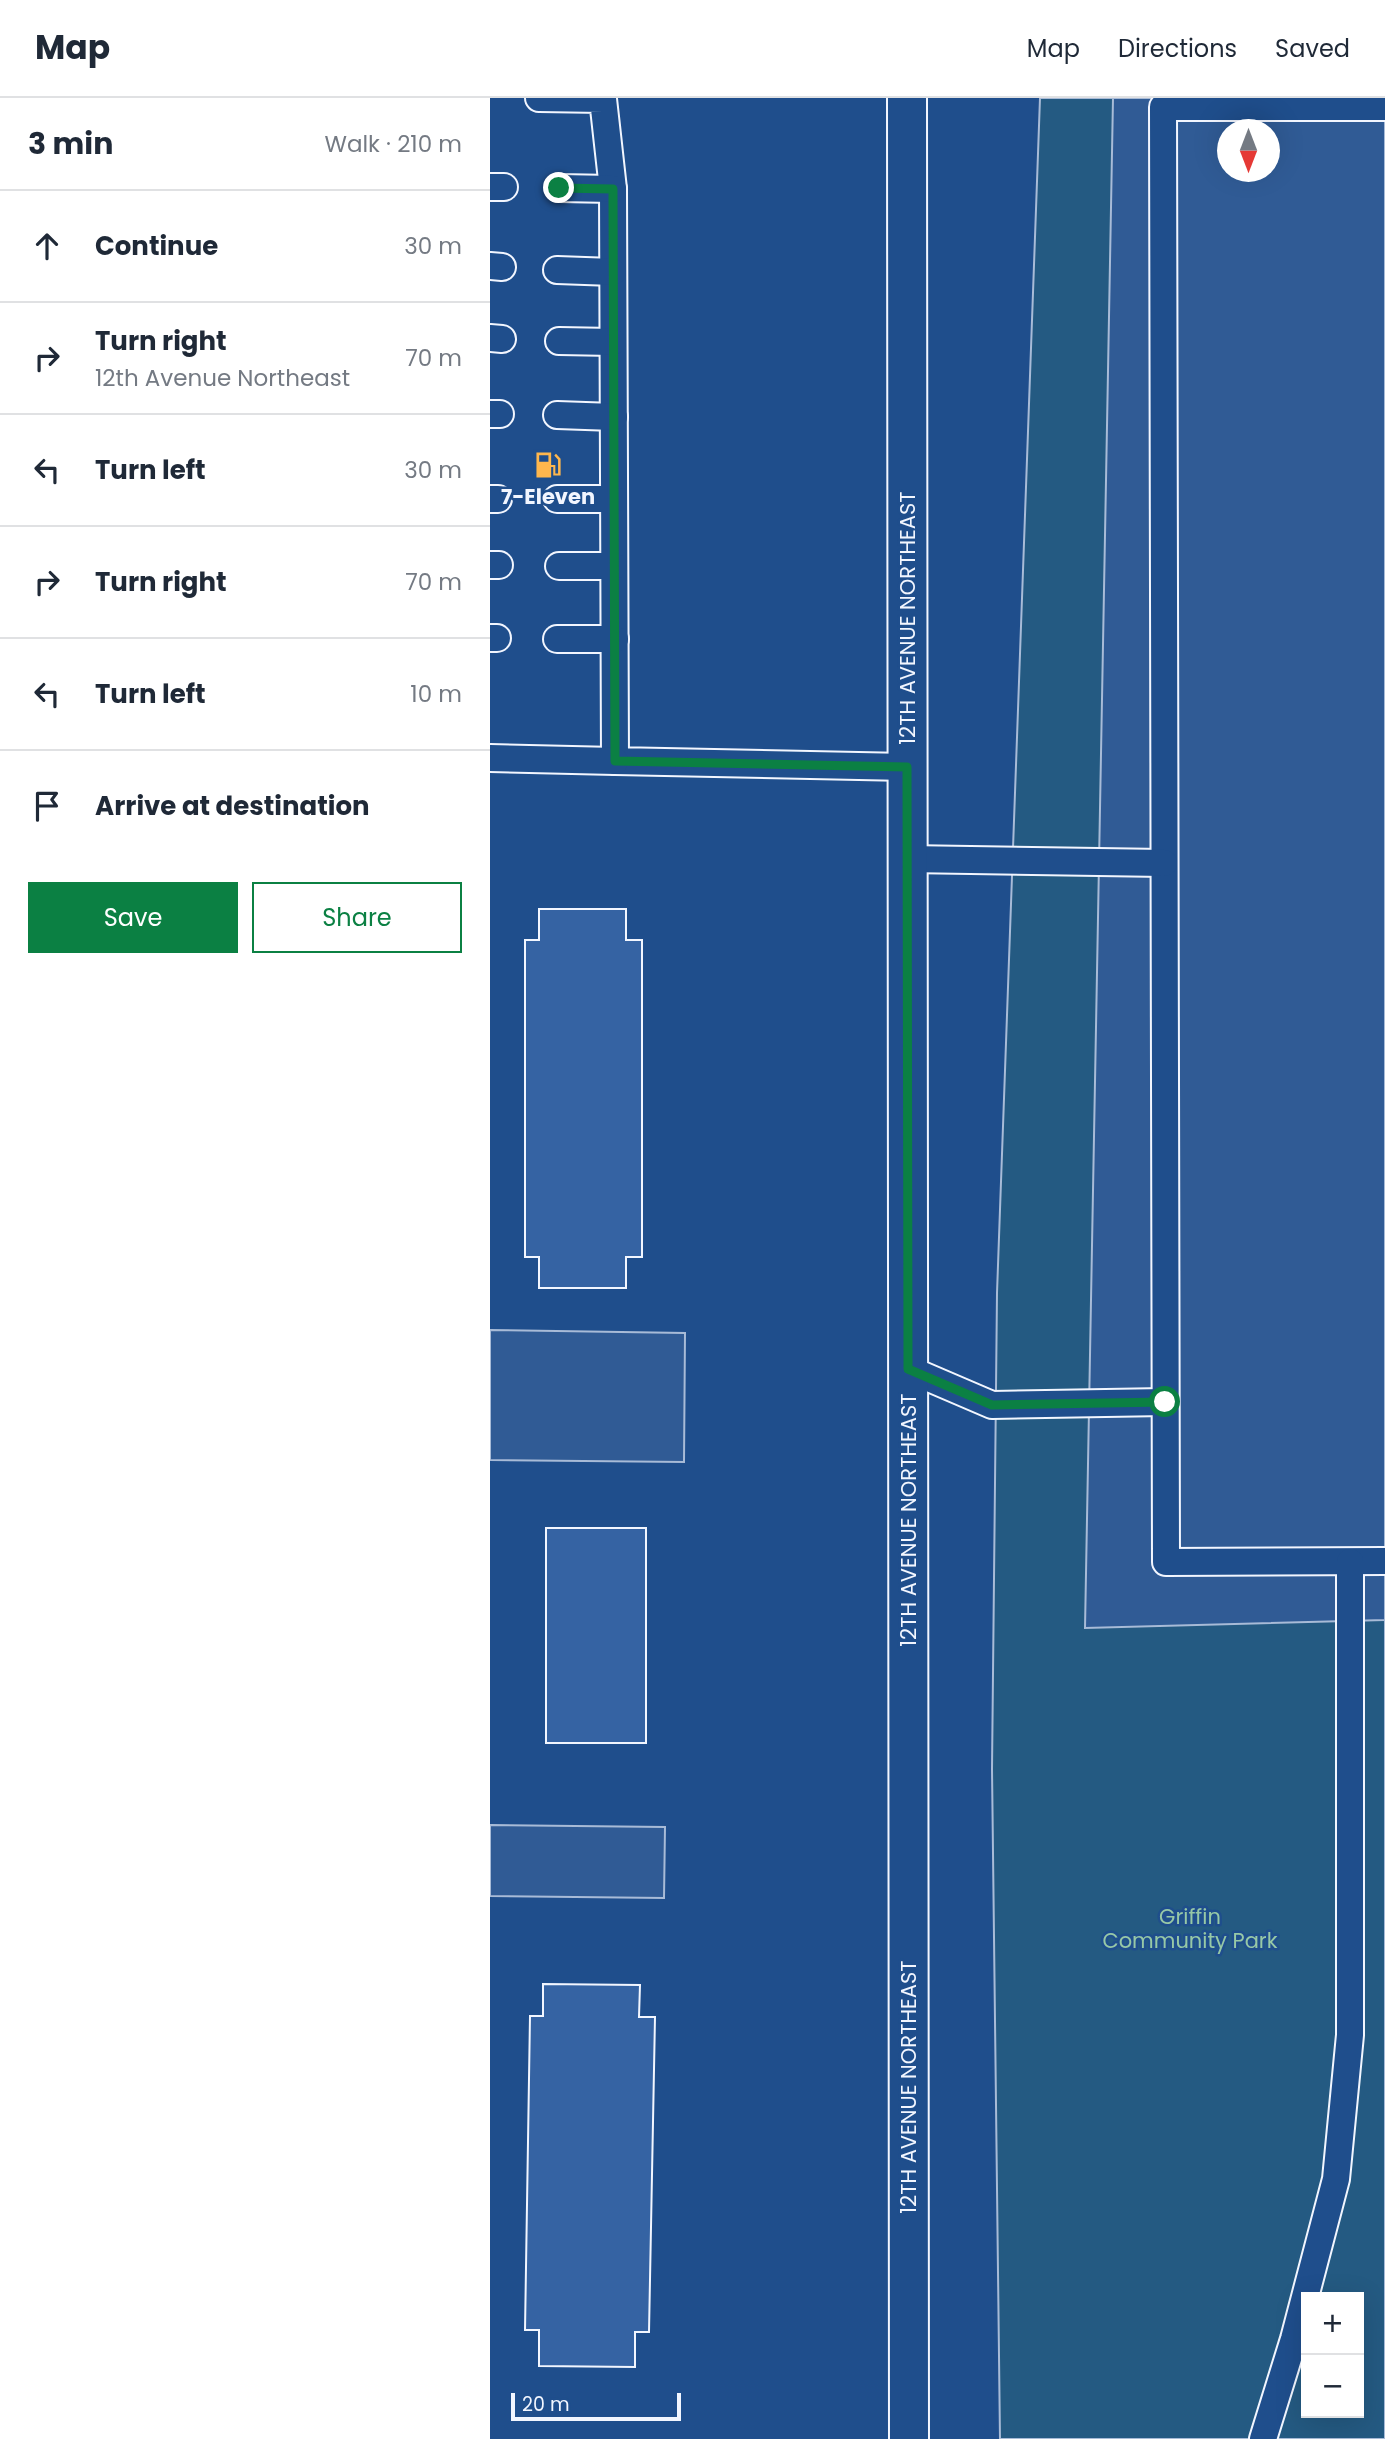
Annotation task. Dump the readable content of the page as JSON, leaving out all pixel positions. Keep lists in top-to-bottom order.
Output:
{
  "streets": {
    "main road": ["12TH AVENUE NORTHEAST"]
  },
  "parks": ["Griffin Community Park"],
  "places": {
    "fuel station": ["7-Eleven"]
  },
  "scale_bar": "20 m",
  "north": "bottom",
  "page": {
    "header": "Map",
    "nav": ["Map", "Directions", "Saved"],
    "heading": ["3 min", "Walk · 210 m"],
    "list": [
      ["Continue", "30 m"],
      ["Turn right", "12th Avenue Northeast", "70 m"],
      ["Turn left", "30 m"],
      ["Turn right", "70 m"],
      ["Turn left", "10 m"],
      "Arrive at destination"
    ],
    "buttons": ["Save", "Share"],
    "map_buttons": ["+", "−"],
    "scale": "20 m"
  }
}
